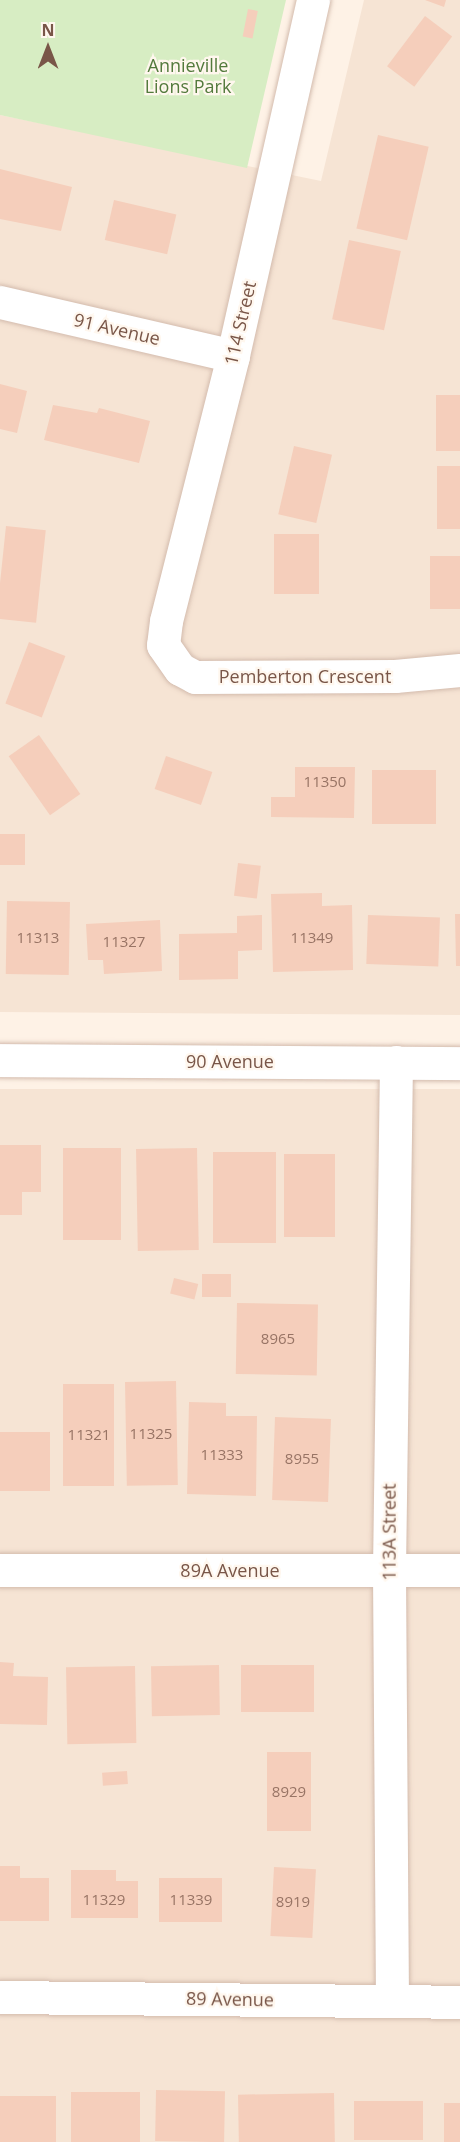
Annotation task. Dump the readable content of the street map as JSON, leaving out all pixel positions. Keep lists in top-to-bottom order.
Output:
{
  "streets": {
    "street": [
      "114 Street",
      "91 Avenue",
      "Pemberton Crescent",
      "90 Avenue",
      "113A Street",
      "89A Avenue",
      "89 Avenue"
    ]
  },
  "crossings": [
    ["114 Street", "91 Avenue"],
    ["114 Street", "Pemberton Crescent"],
    ["90 Avenue", "113A Street"],
    ["113A Street", "89A Avenue"],
    ["113A Street", "89 Avenue"]
  ],
  "parks": ["Annieville Lions Park"],
  "house_numbers": [
    "11350",
    "11313",
    "11349",
    "11327",
    "8965",
    "11325",
    "11321",
    "11333",
    "8955",
    "8929",
    "11329",
    "11339",
    "8919"
  ],
  "north": "top"
}
